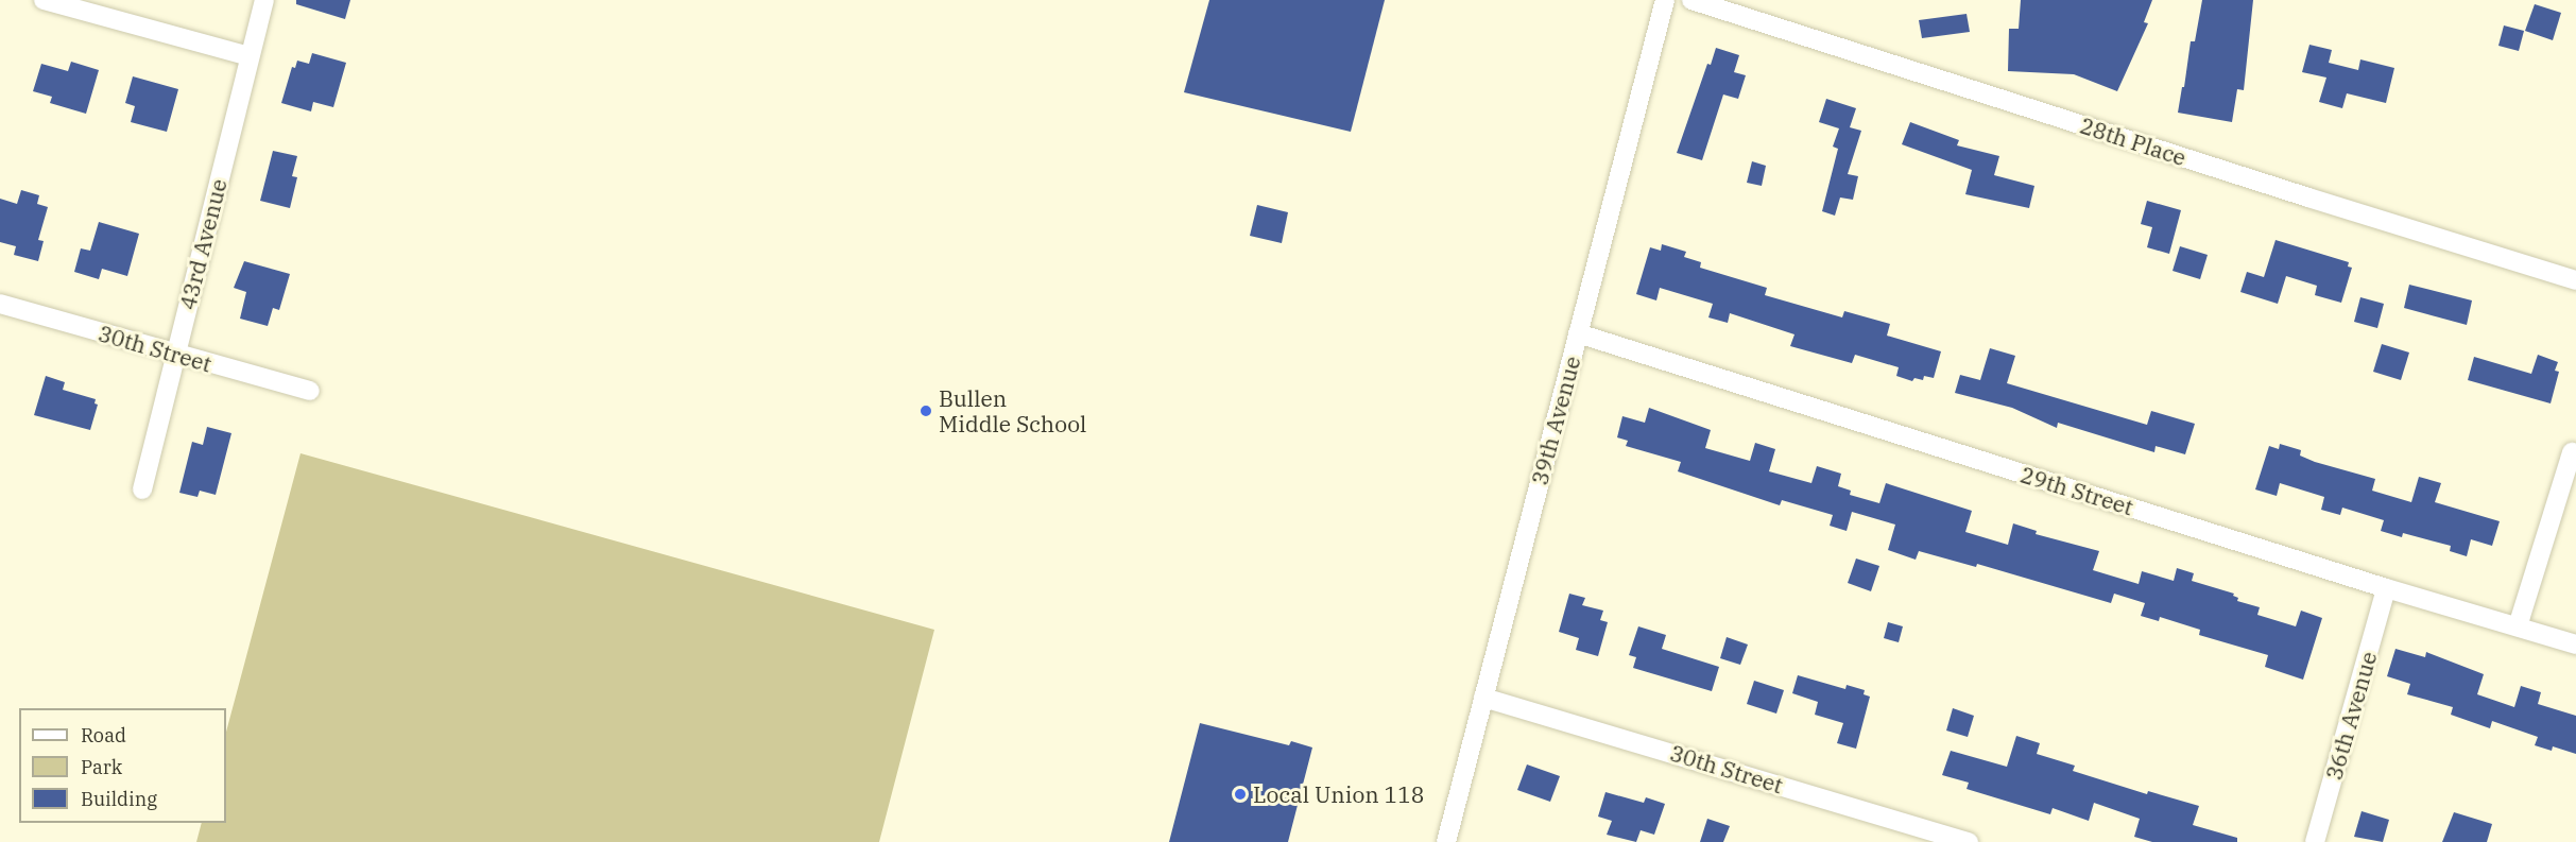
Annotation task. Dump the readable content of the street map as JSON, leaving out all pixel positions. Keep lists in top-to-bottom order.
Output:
{
  "streets": {
    "street": [
      "28th Place",
      "43rd Avenue",
      "30th Street",
      "39th Avenue",
      "29th Street",
      "36th Avenue"
    ]
  },
  "crossings": [
    ["43rd Avenue", "30th Street"],
    ["30th Street", "39th Avenue"],
    ["39th Avenue", "29th Street"],
    ["29th Street", "36th Avenue"]
  ],
  "places": ["Bullen Middle School", "Local Union 118"],
  "legend": ["Road", "Park", "Building"]
}
